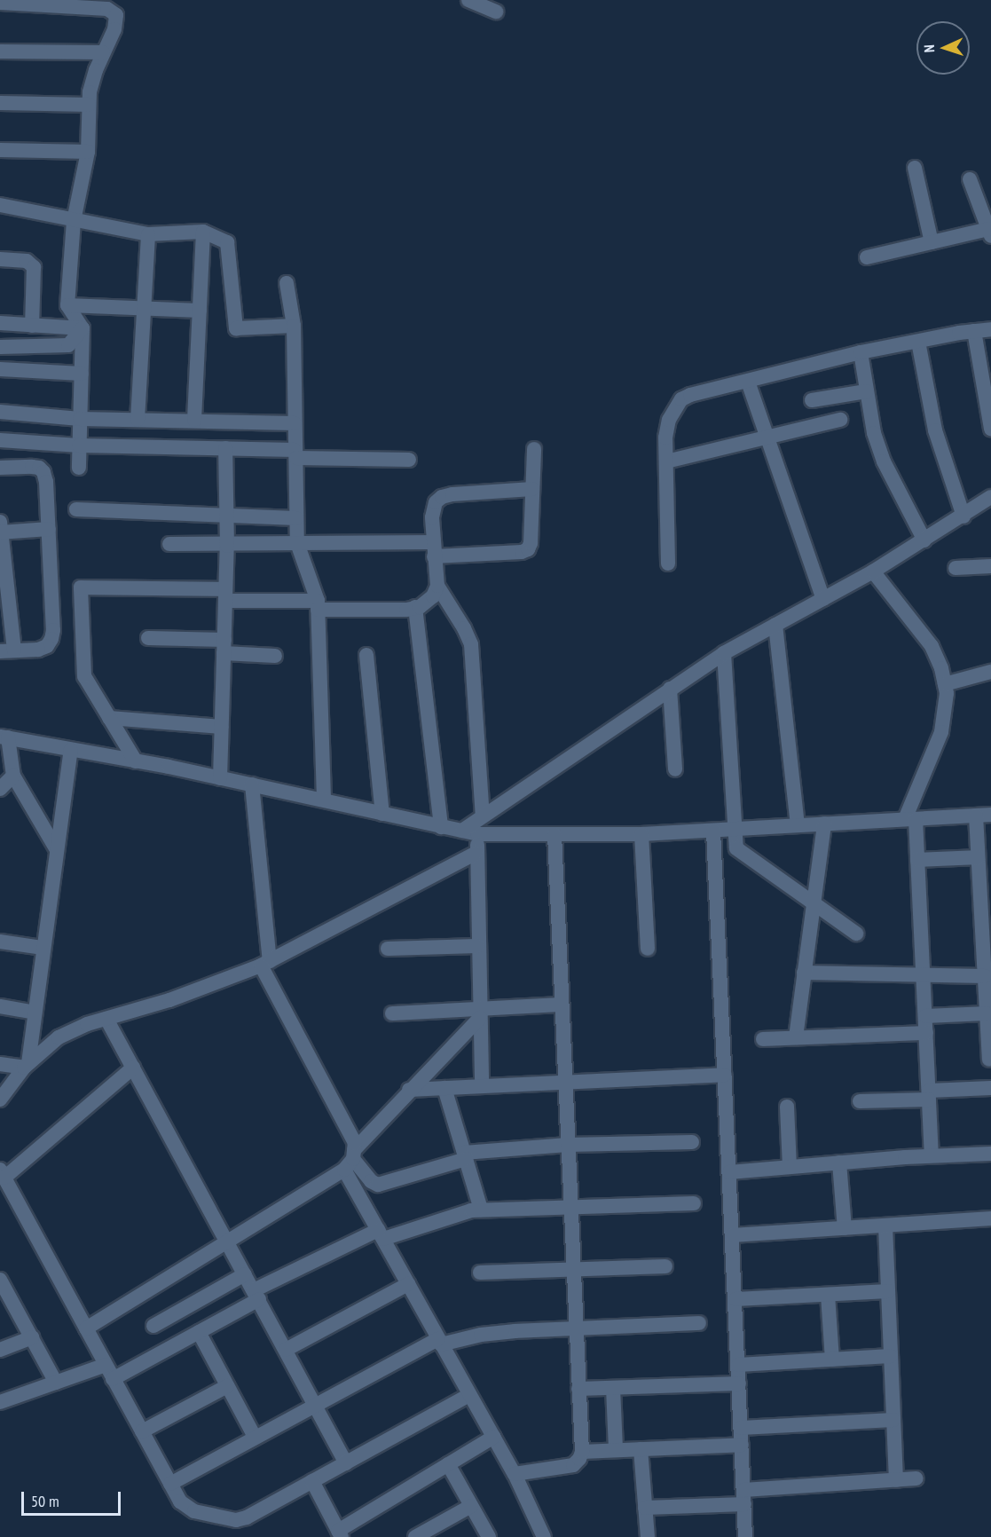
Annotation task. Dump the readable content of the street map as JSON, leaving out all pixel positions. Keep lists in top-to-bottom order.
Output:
{
  "scale_bar": "50 m",
  "north": "left"
}
